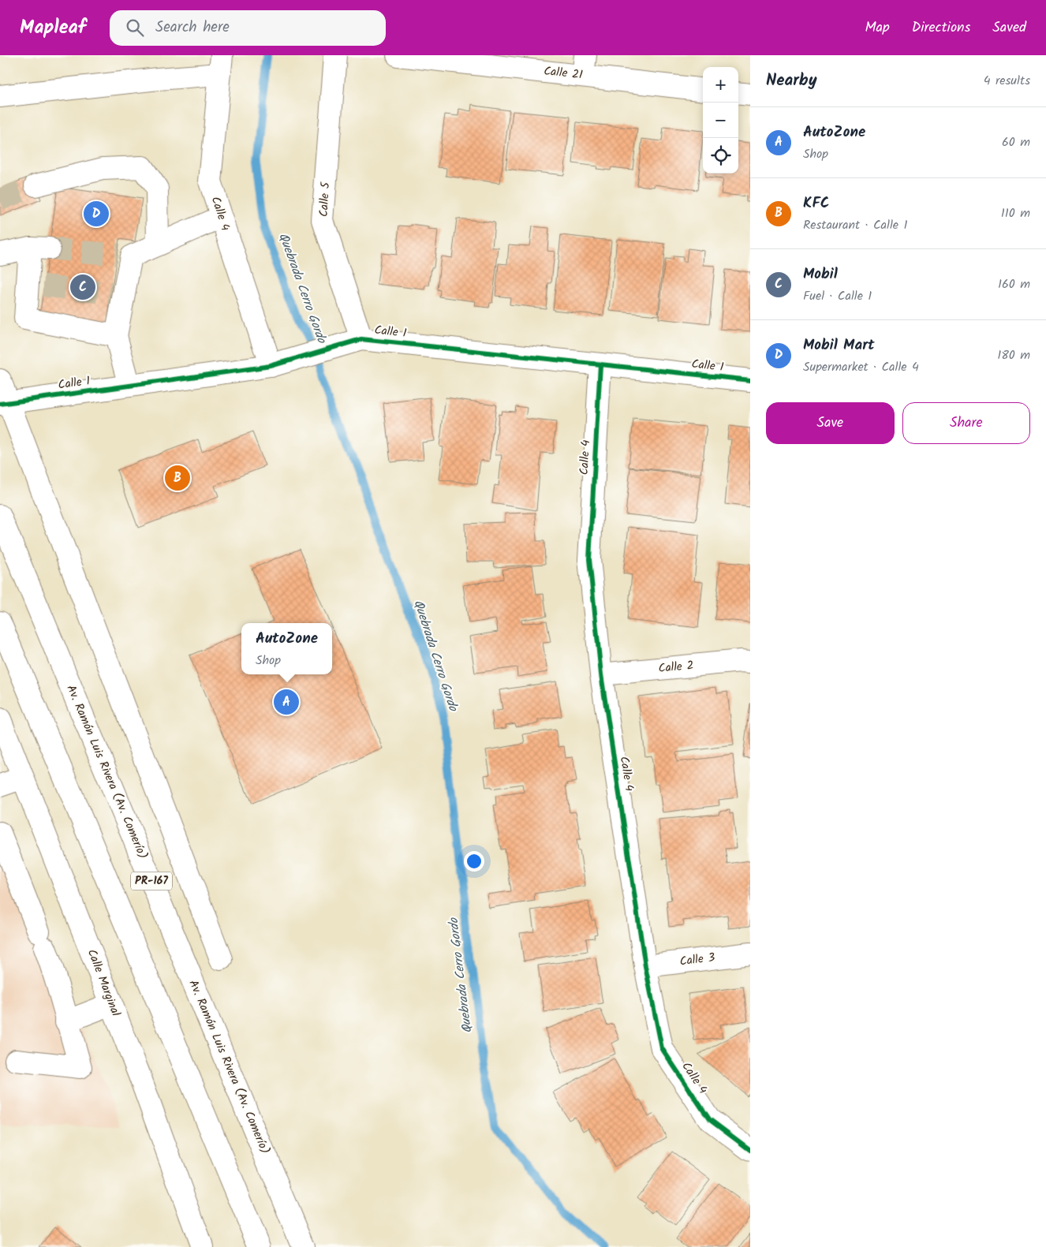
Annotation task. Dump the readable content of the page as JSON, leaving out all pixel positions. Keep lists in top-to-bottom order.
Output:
{
  "streets": {
    "street": [
      "Calle 21",
      "Calle 5",
      "Calle 4",
      "Calle 1",
      "Calle 2",
      "Av. Ramón Luis Rivera (Av. Comerío)",
      "PR-167",
      "Calle 3",
      "Calle Marginal"
    ]
  },
  "crossings": [
    ["Calle 5", "Calle 1"],
    ["Calle 4", "Calle 1"],
    ["Calle 4", "Calle 2"],
    ["Calle 4", "Calle 3"]
  ],
  "water": ["Quebrada Cerro Gordo"],
  "page": {
    "header": "Mapleaf",
    "search": "Search here",
    "nav": ["Map", "Directions", "Saved"],
    "heading": ["Nearby", "4 results"],
    "map_buttons": ["+", "−"],
    "list": [
      {
        "mark": "A",
        "name": "AutoZone",
        "note": "Shop",
        "value": "60 m"
      },
      {
        "mark": "B",
        "name": "KFC",
        "note": "Restaurant · Calle 1",
        "value": "110 m"
      },
      {
        "mark": "C",
        "name": "Mobil",
        "note": "Fuel · Calle 1",
        "value": "160 m"
      },
      {
        "mark": "D",
        "name": "Mobil Mart",
        "note": "Supermarket · Calle 4",
        "value": "180 m"
      }
    ],
    "pins": [
      "D",
      "C",
      "B",
      "A"
    ],
    "buttons": ["Save", "Share"],
    "popup": ["AutoZone", "Shop"]
  }
}
